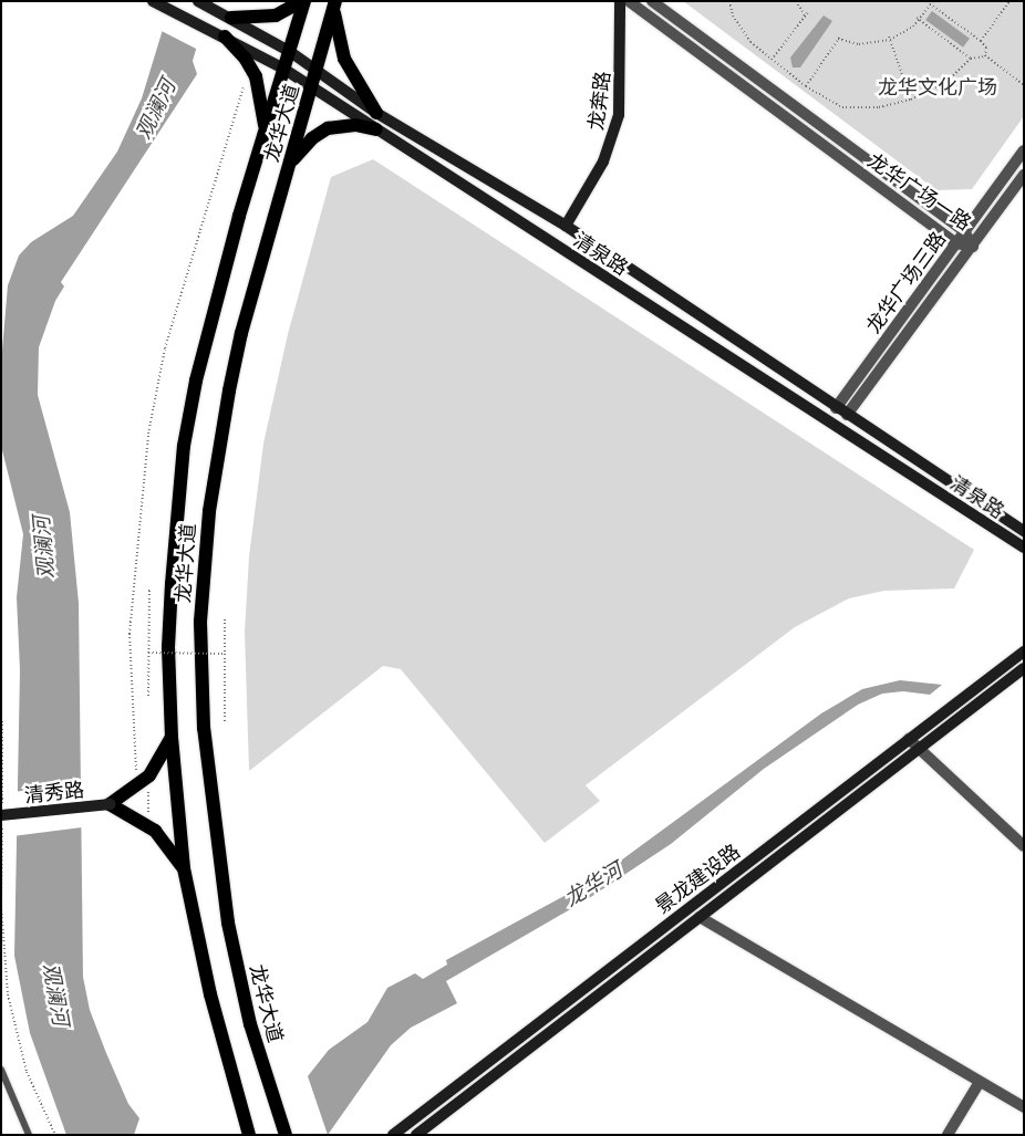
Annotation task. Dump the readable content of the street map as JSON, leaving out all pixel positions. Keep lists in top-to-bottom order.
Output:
{
  "streets": {
    "main road": [
      "龙奔路",
      "龙华大道",
      "清泉路",
      "清秀路",
      "景龙建设路"
    ],
    "street": ["龙华广场一路", "龙华广场三路"]
  },
  "crossings": [
    ["龙奔路", "清泉路"],
    ["龙华大道", "清泉路"],
    ["龙华广场一路", "龙华广场三路"],
    ["清泉路", "龙华广场三路"]
  ],
  "water": ["观澜河", "龙华河"],
  "parks": ["龙华文化广场"]
}
